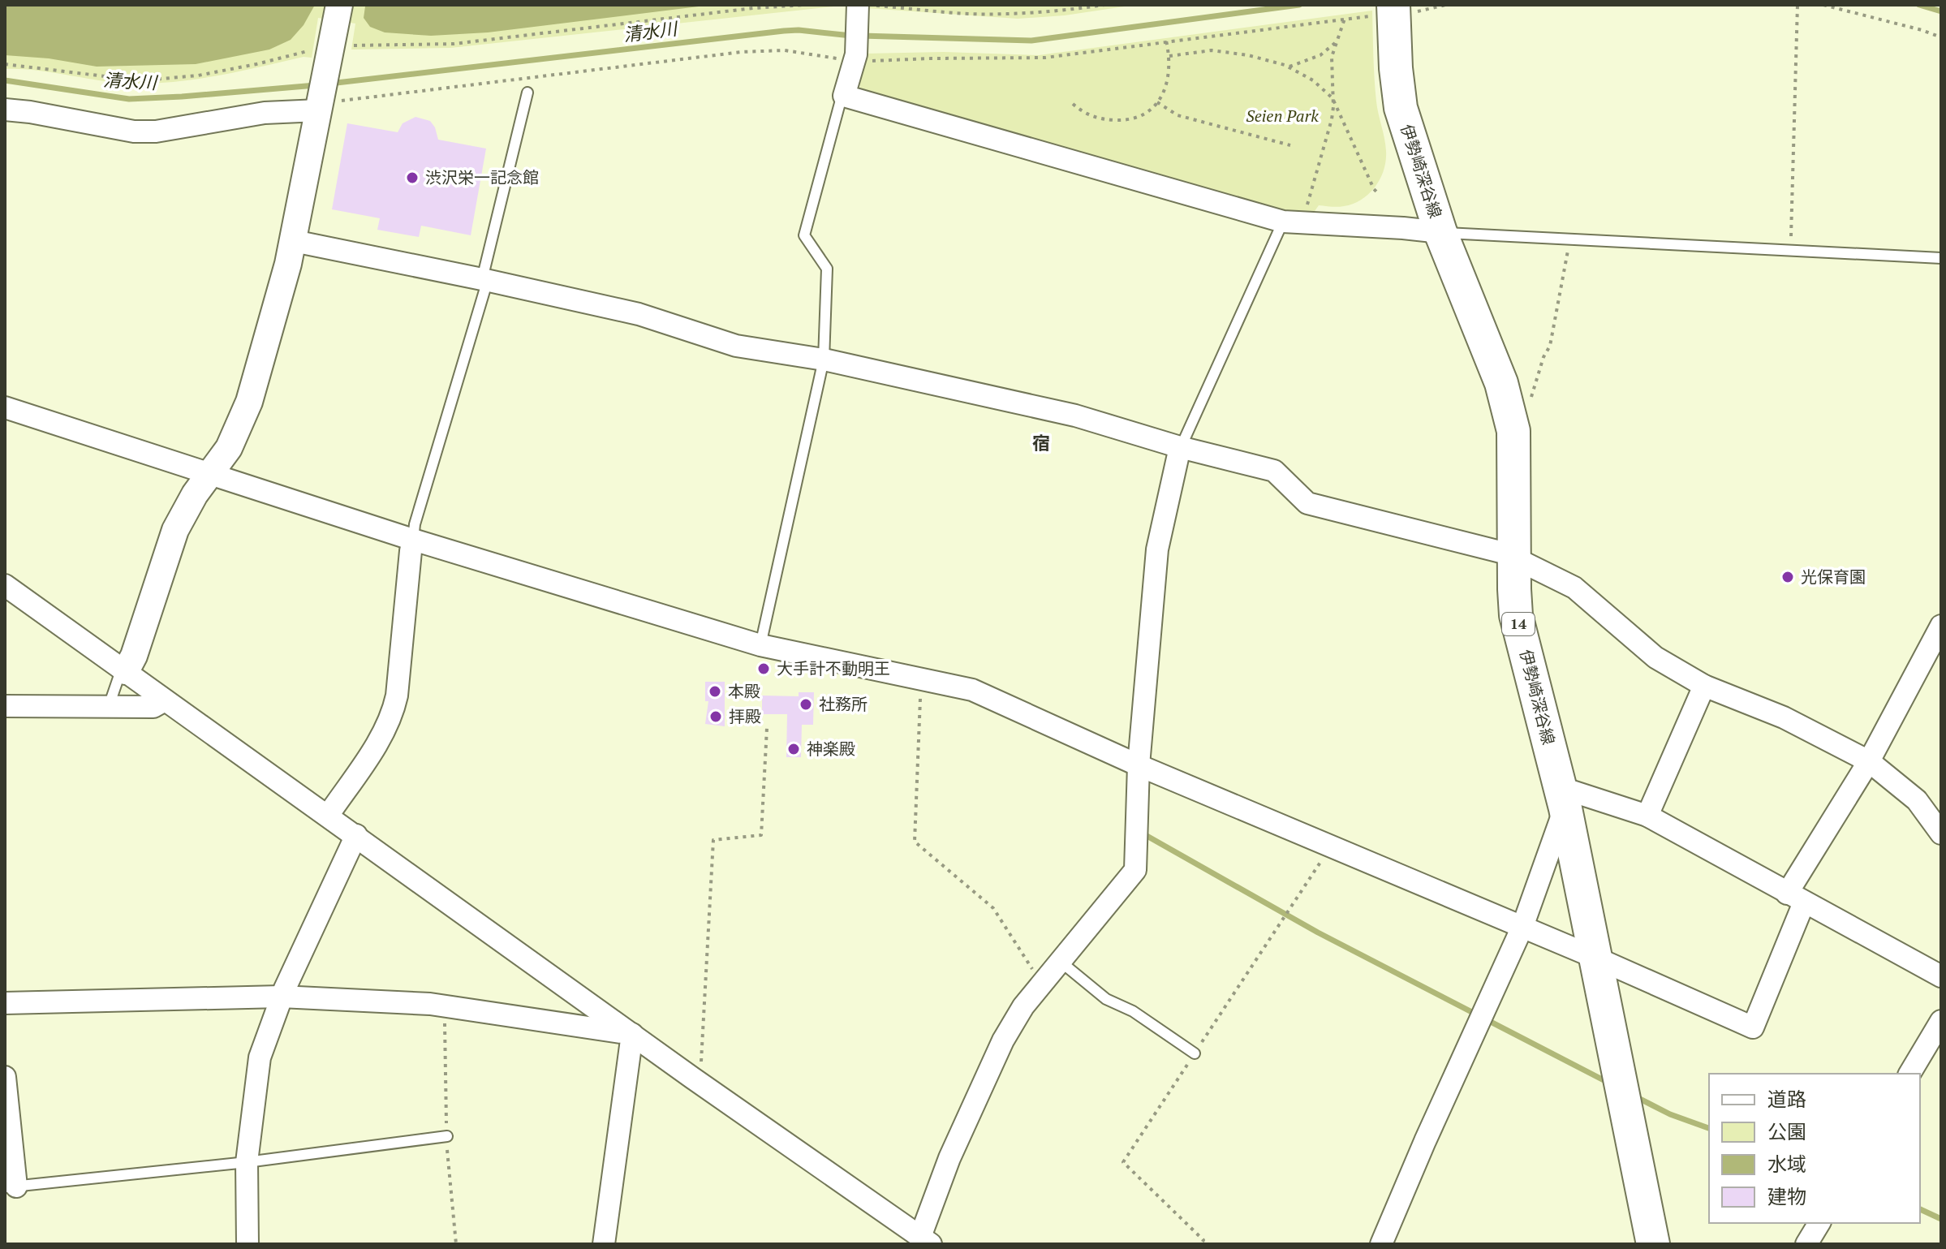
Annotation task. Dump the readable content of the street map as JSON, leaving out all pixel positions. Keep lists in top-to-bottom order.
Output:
{
  "streets": {
    "main road": ["伊勢崎深谷線", "14"]
  },
  "districts": ["宿"],
  "water": ["清水川"],
  "parks": ["Seien Park"],
  "places": [
    "渋沢栄一記念館",
    "光保育園",
    "大手計不動明王",
    "本殿",
    "社務所",
    "拝殿",
    "神楽殿"
  ],
  "legend": [
    "道路",
    "公園",
    "水域",
    "建物"
  ]
}
